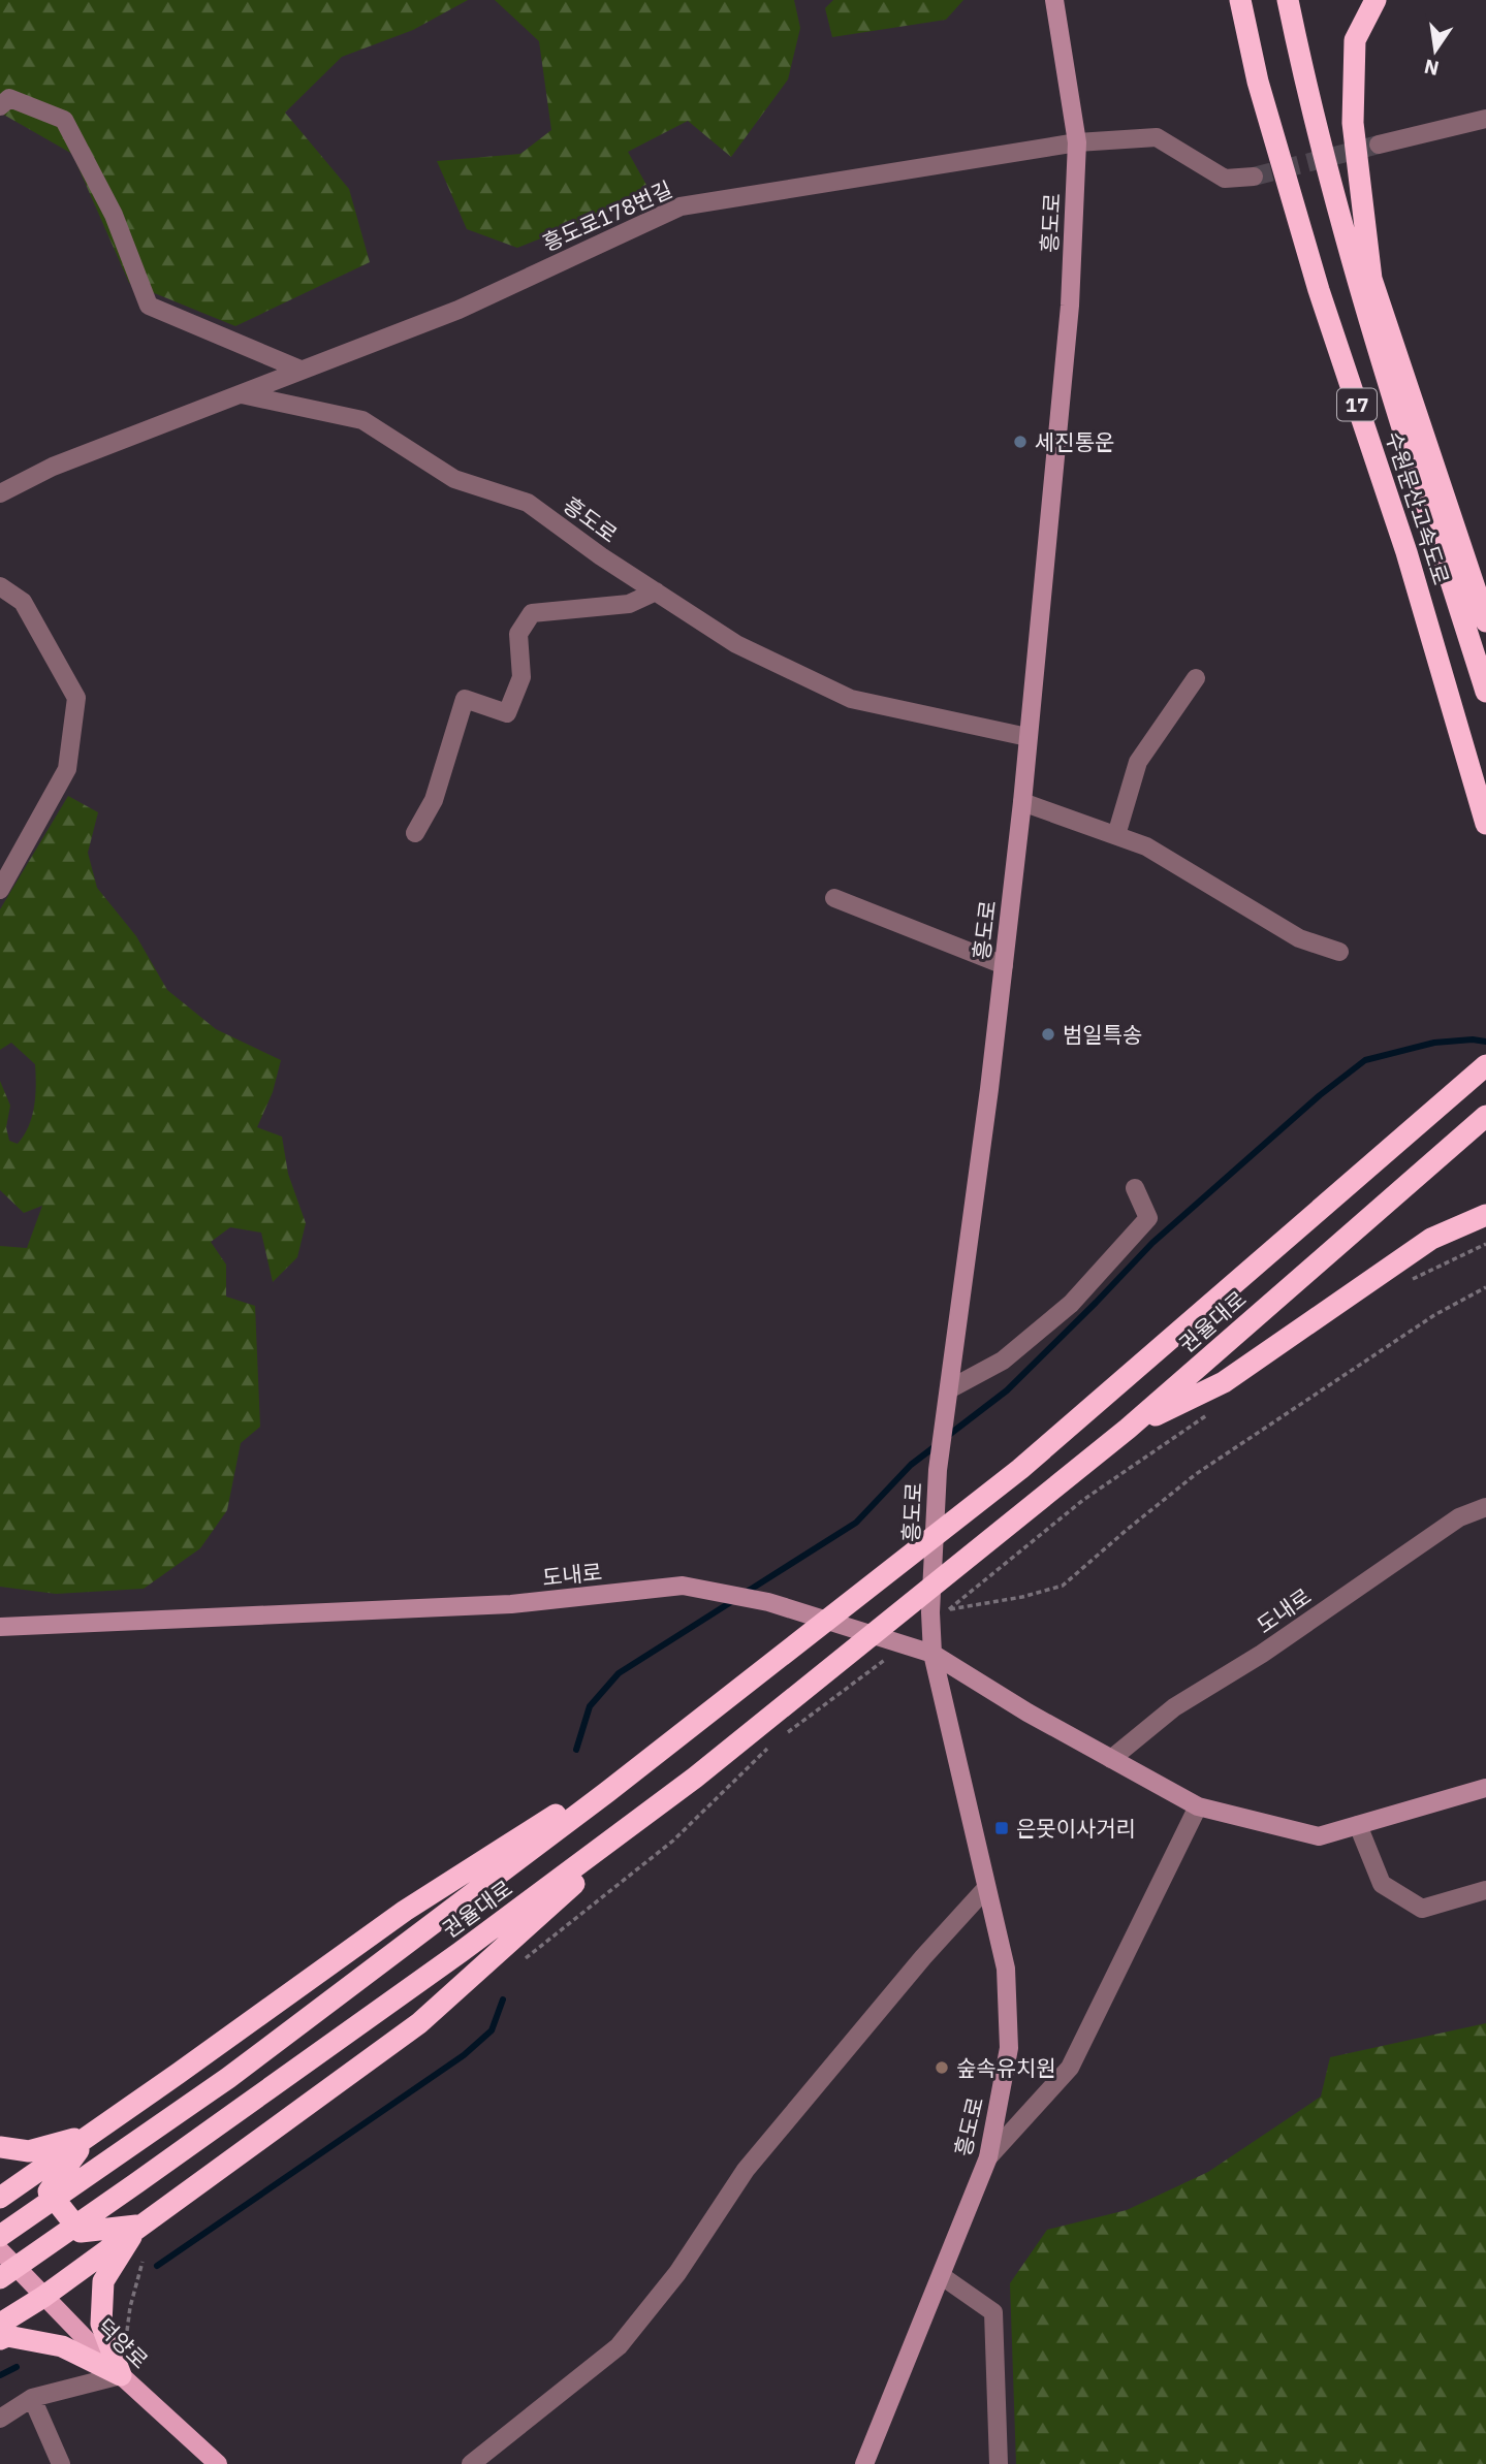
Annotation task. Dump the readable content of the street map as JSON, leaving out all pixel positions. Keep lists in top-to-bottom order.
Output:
{
  "streets": {
    "highway": ["17", "수원문산고속도로", "권율대로"],
    "main road": ["덕양로"],
    "street": ["흥도로178번길", "흥도로", "도내로"]
  },
  "crossings": [
    ["흥도로178번길", "흥도로"],
    ["흥도로", "도내로"]
  ],
  "places": {
    "other": ["세진통운", "범일특송", "숲속유치원"],
    "transit": ["은못이사거리"]
  },
  "north": "bottom"
}
